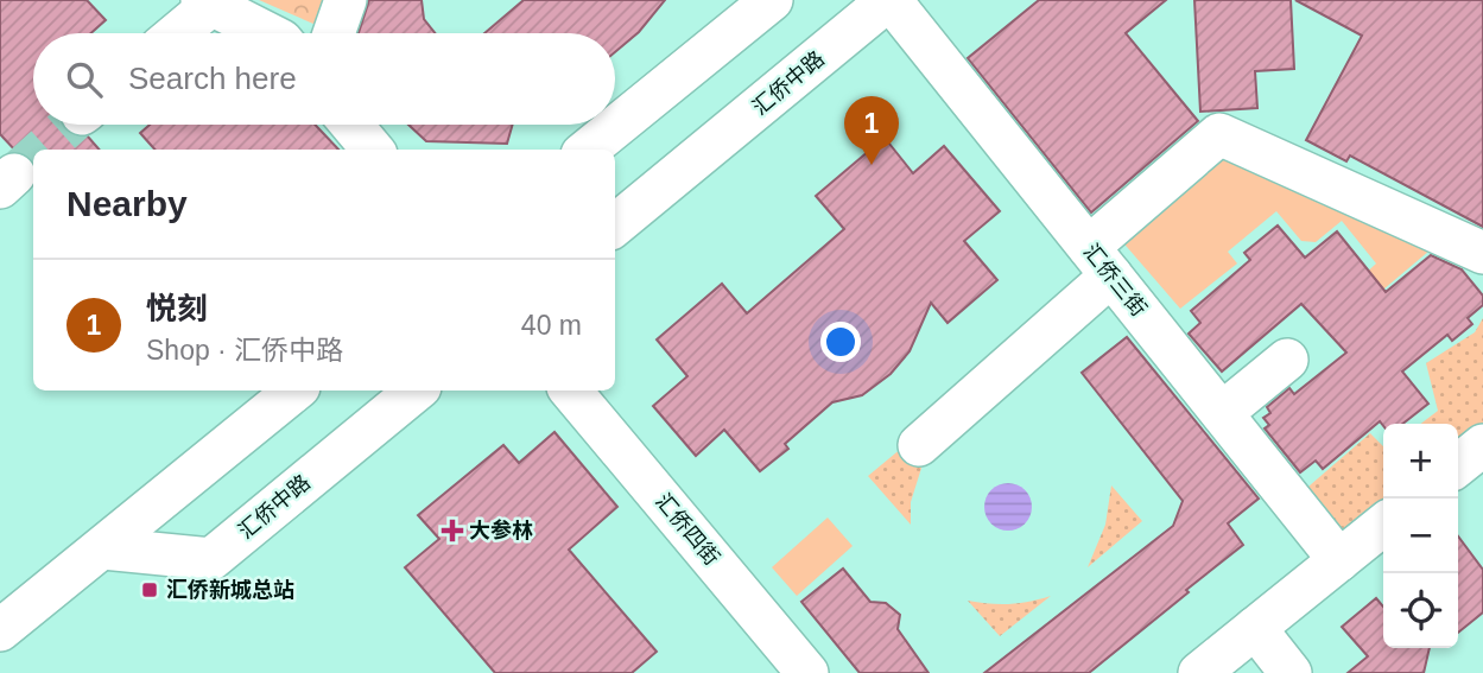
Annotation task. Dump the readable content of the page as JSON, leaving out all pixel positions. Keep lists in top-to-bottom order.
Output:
{
  "streets": {
    "street": ["汇侨中路", "汇侨三街", "汇侨四街"]
  },
  "crossings": [
    ["汇侨中路", "汇侨三街"]
  ],
  "places": {
    "health": ["大参林"],
    "transit": ["汇侨新城总站"]
  },
  "page": {
    "search": "Search here",
    "pins": "1",
    "heading": "Nearby",
    "list": [
      {
        "mark": "1",
        "name": "悦刻",
        "note": "Shop · 汇侨中路",
        "value": "40 m"
      }
    ],
    "map_buttons": ["+", "−"]
  }
}
